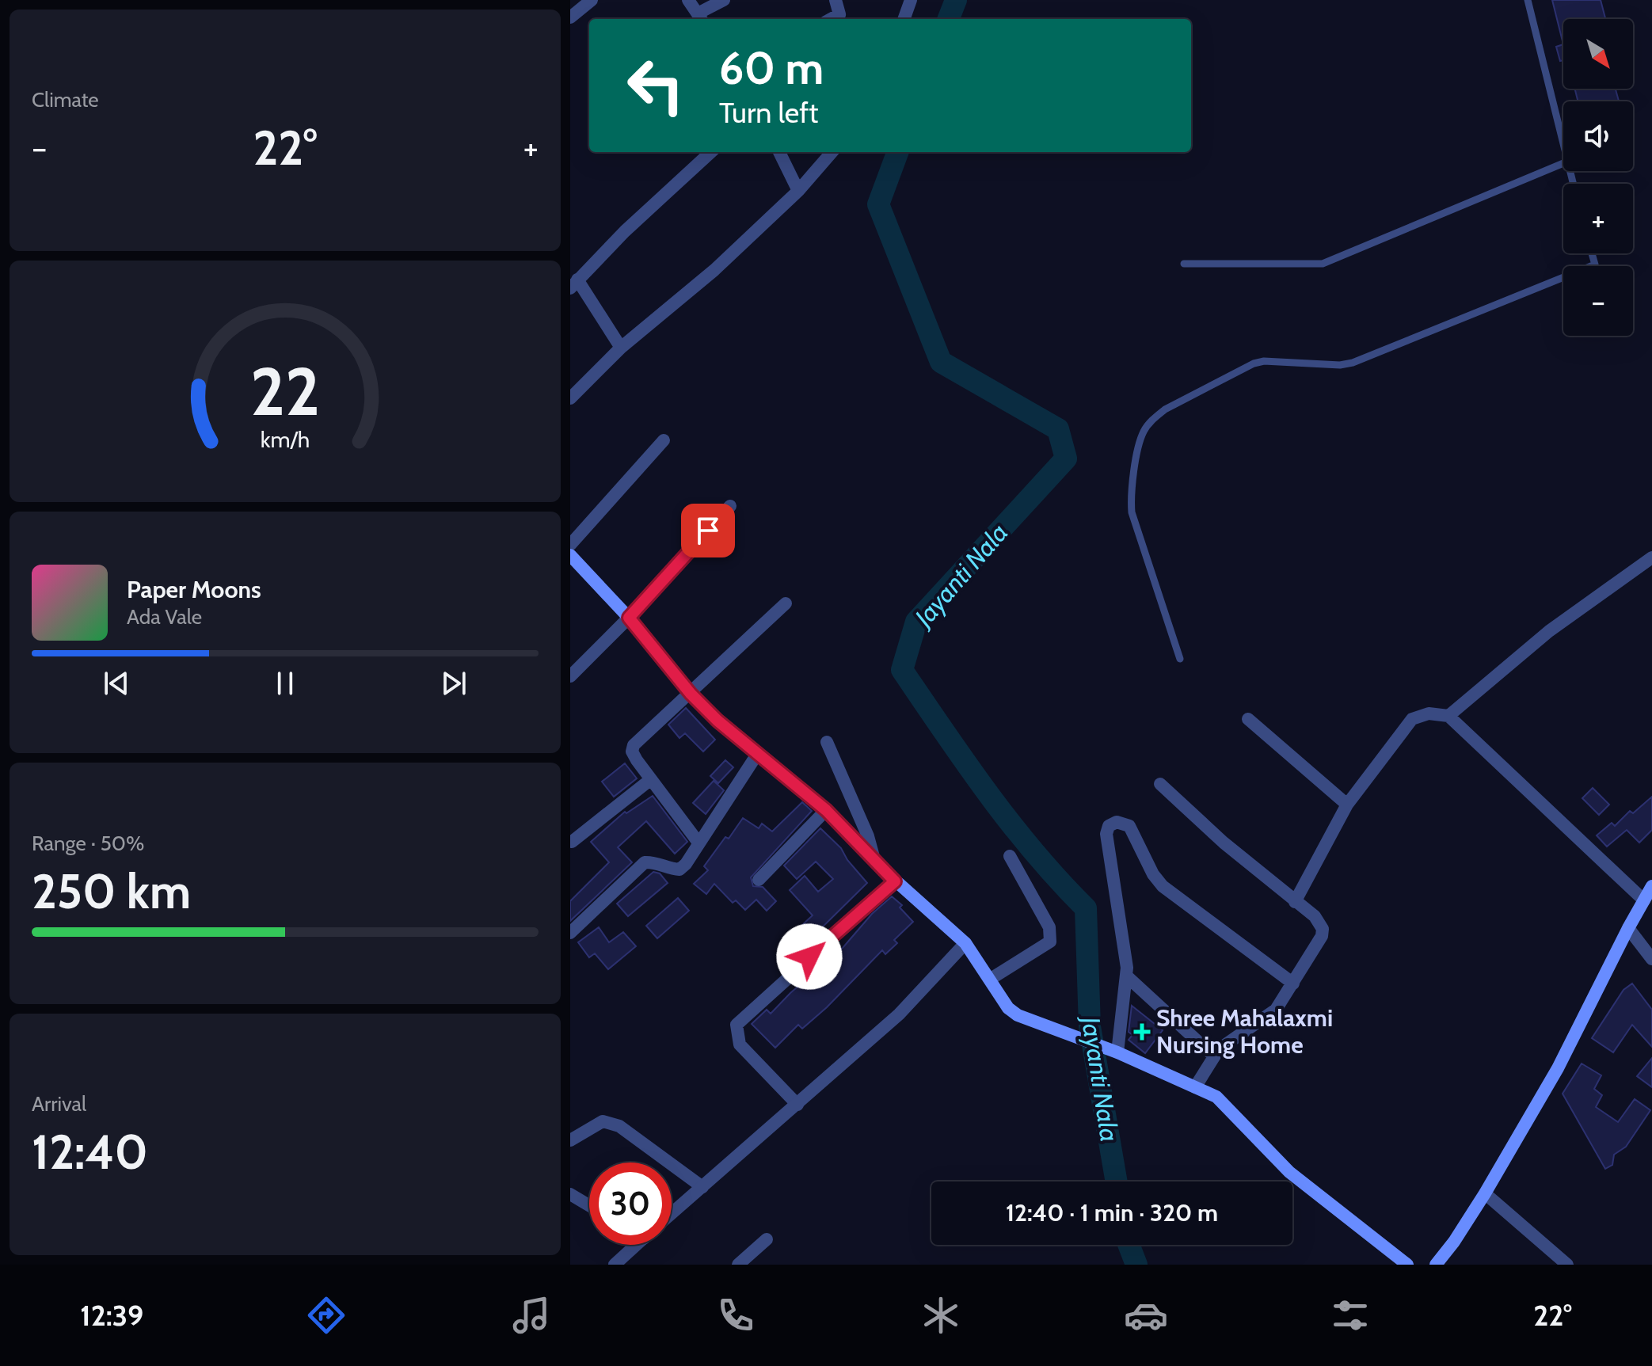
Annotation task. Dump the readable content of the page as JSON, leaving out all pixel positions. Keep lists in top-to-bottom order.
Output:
{
  "water": ["Jayanti Nala"],
  "places": {
    "health": ["Shree Mahalaxmi Nursing Home"]
  },
  "north": "bottom right",
  "page": {
    "tile": [
      "Climate",
      ["Range · 50%", "250 km"],
      ["Arrival", "12:40"]
    ],
    "map_buttons": ["+", "−"],
    "turn": ["60 m", "Turn left"],
    "heat": ["−", "22°", "+"],
    "song": ["Paper Moons", "Ada Vale"],
    "limit": "30",
    "trip": "12:40 · 1 min · 320 m",
    "tabs": ["12:39", "22°"],
    "gauge": ["22", "km/h"]
  }
}
